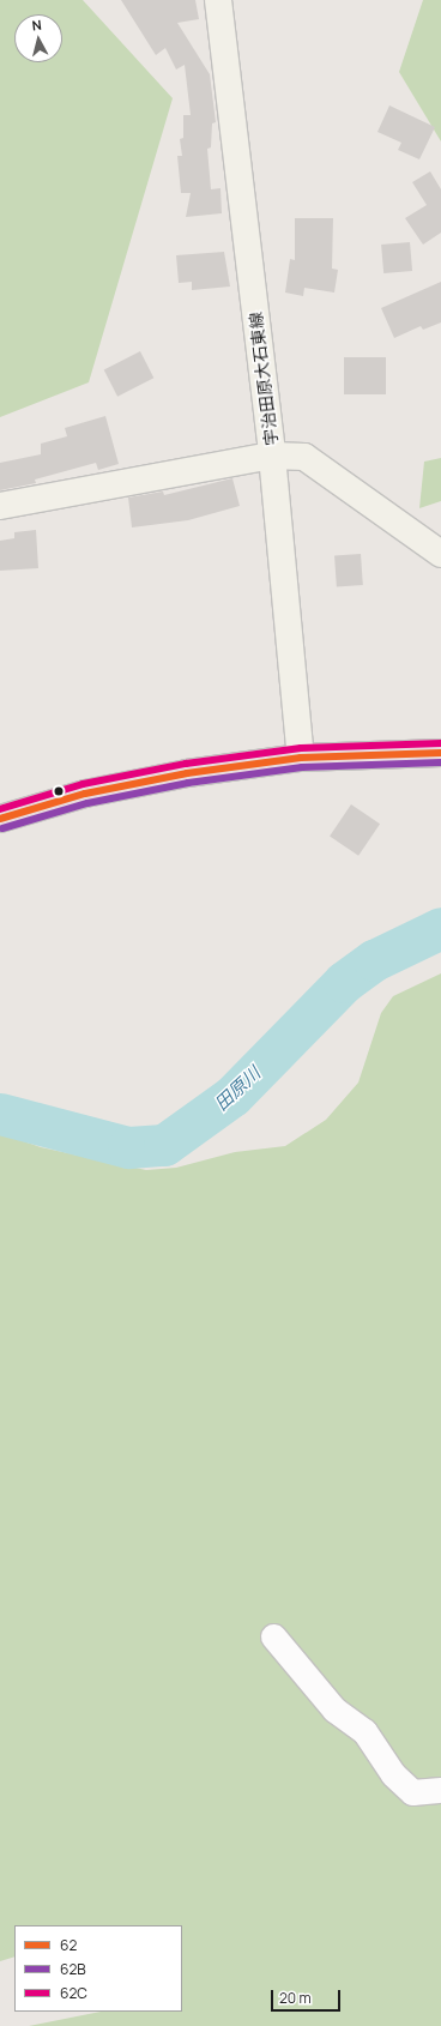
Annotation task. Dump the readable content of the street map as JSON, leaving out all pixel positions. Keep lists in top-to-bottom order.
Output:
{
  "streets": {
    "main road": ["宇治田原大石東線"]
  },
  "water": ["田原川"],
  "lines": ["transit line 62C", "transit line 62", "transit line 62B"],
  "legend": ["62", "62B", "62C"],
  "scale_bar": "20 m",
  "north": "top"
}
